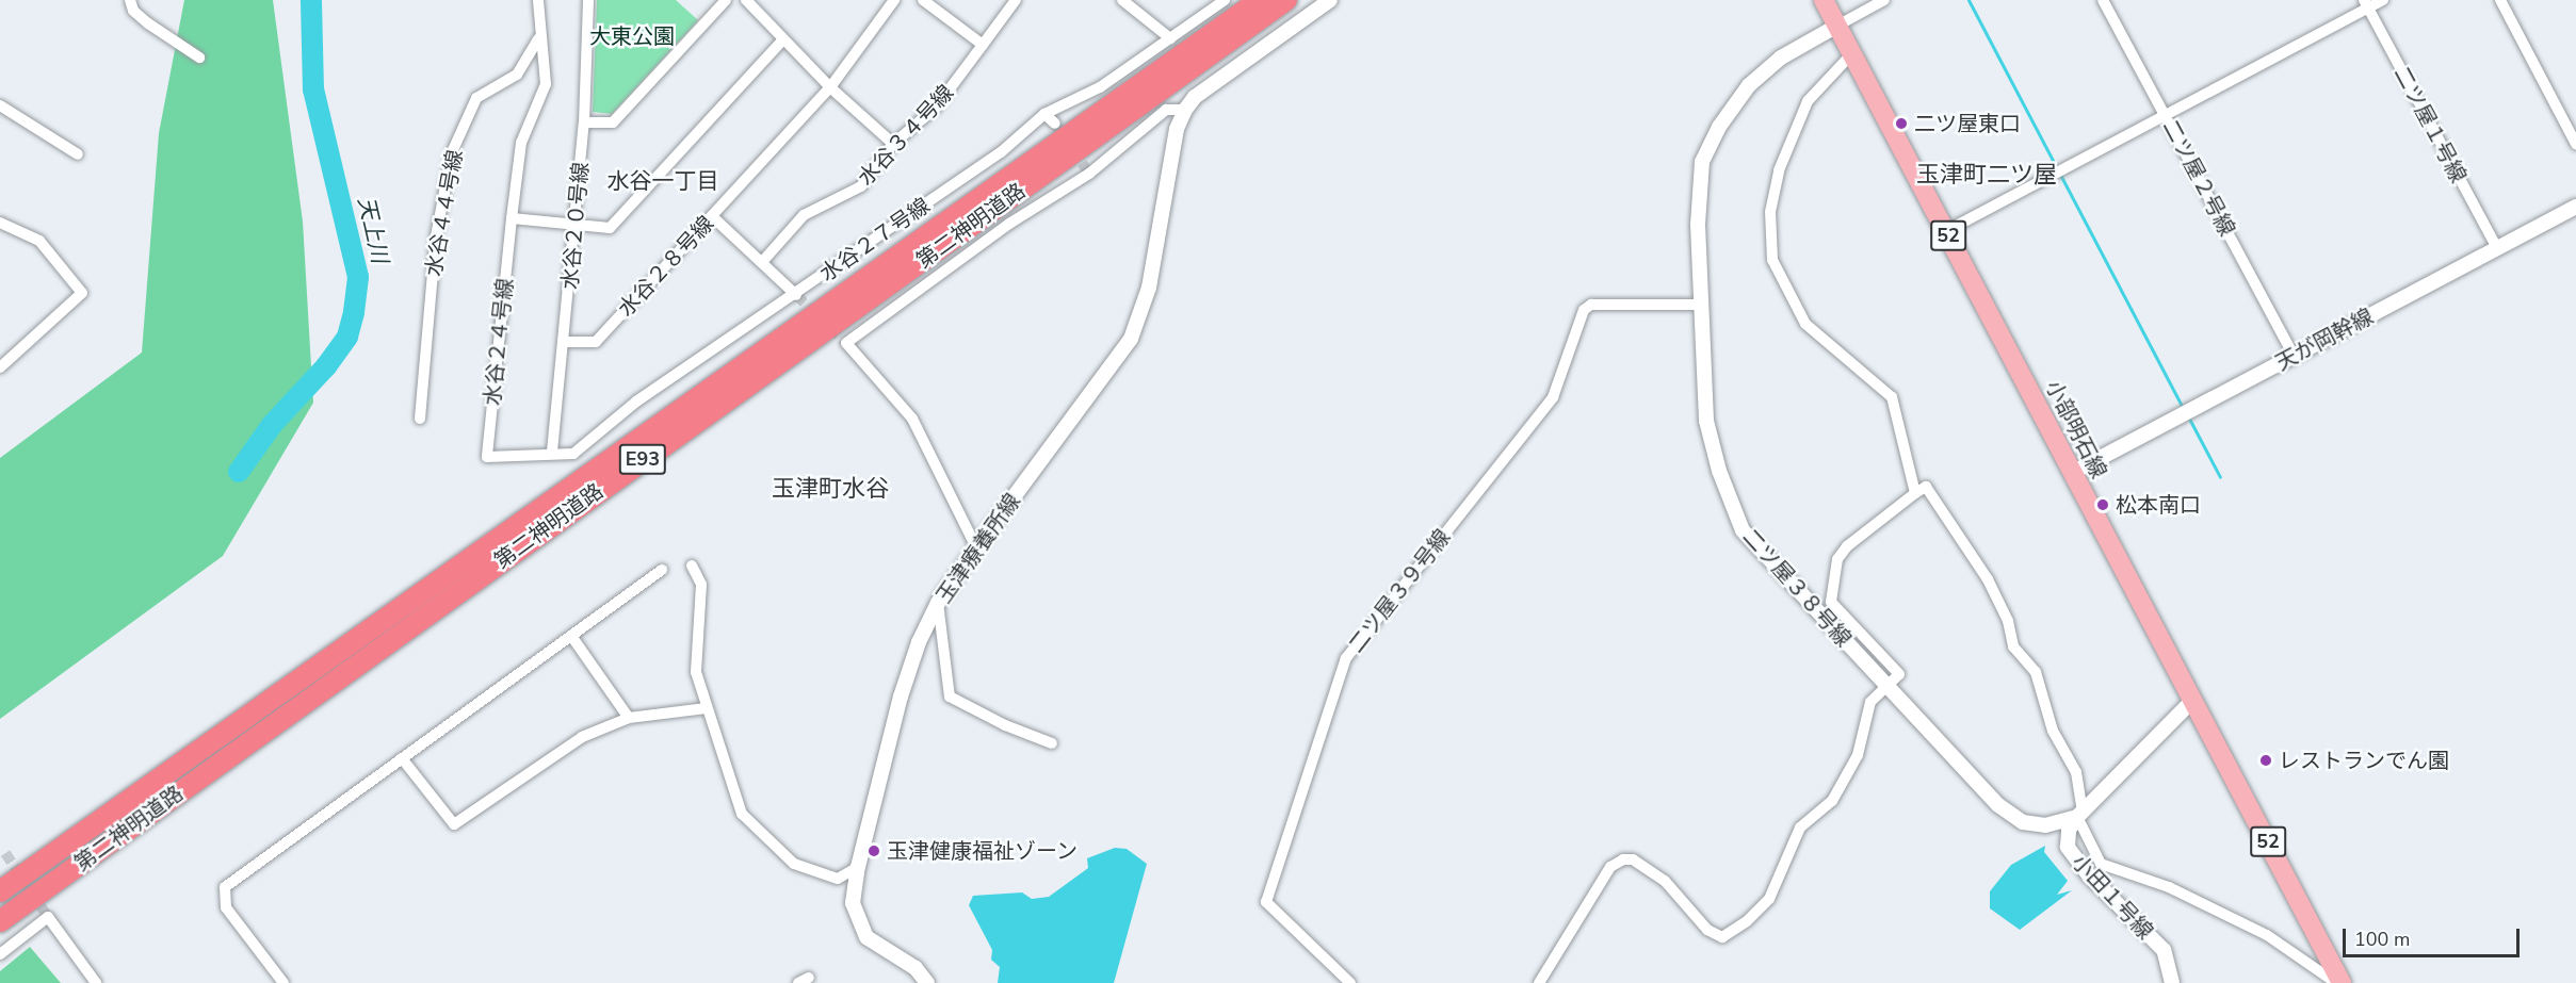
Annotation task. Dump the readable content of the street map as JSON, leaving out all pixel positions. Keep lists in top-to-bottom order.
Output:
{
  "streets": {
    "highway": ["第二神明道路", "E93"],
    "main road": ["52", "小部明石線"],
    "street": [
      "二ツ屋１号線",
      "水谷３４号線",
      "二ツ屋２号線",
      "水谷４４号線",
      "水谷２０号線",
      "水谷２７号線",
      "水谷２８号線",
      "天が岡幹線",
      "水谷２４号線",
      "玉津療養所線",
      "二ツ屋３８号線",
      "二ツ屋３９号線",
      "小田１号線"
    ]
  },
  "crossings": [
    ["二ツ屋１号線", "天が岡幹線"],
    ["二ツ屋２号線", "天が岡幹線"],
    ["水谷２０号線", "水谷２８号線"],
    ["水谷２０号線", "水谷２４号線"],
    ["水谷２７号線", "水谷２４号線"],
    ["天が岡幹線", "小部明石線"],
    ["小部明石線", "二ツ屋３８号線"],
    ["小部明石線", "小田１号線"],
    ["二ツ屋３８号線", "二ツ屋３９号線"],
    ["二ツ屋３８号線", "小田１号線"]
  ],
  "districts": ["玉津町二ツ屋", "水谷一丁目", "玉津町水谷"],
  "water": ["天上川"],
  "parks": ["大東公園"],
  "places": [
    "二ツ屋東口",
    "松本南口",
    "レストランでん園",
    "玉津健康福祉ゾーン"
  ],
  "scale_bar": "100 m"
}
